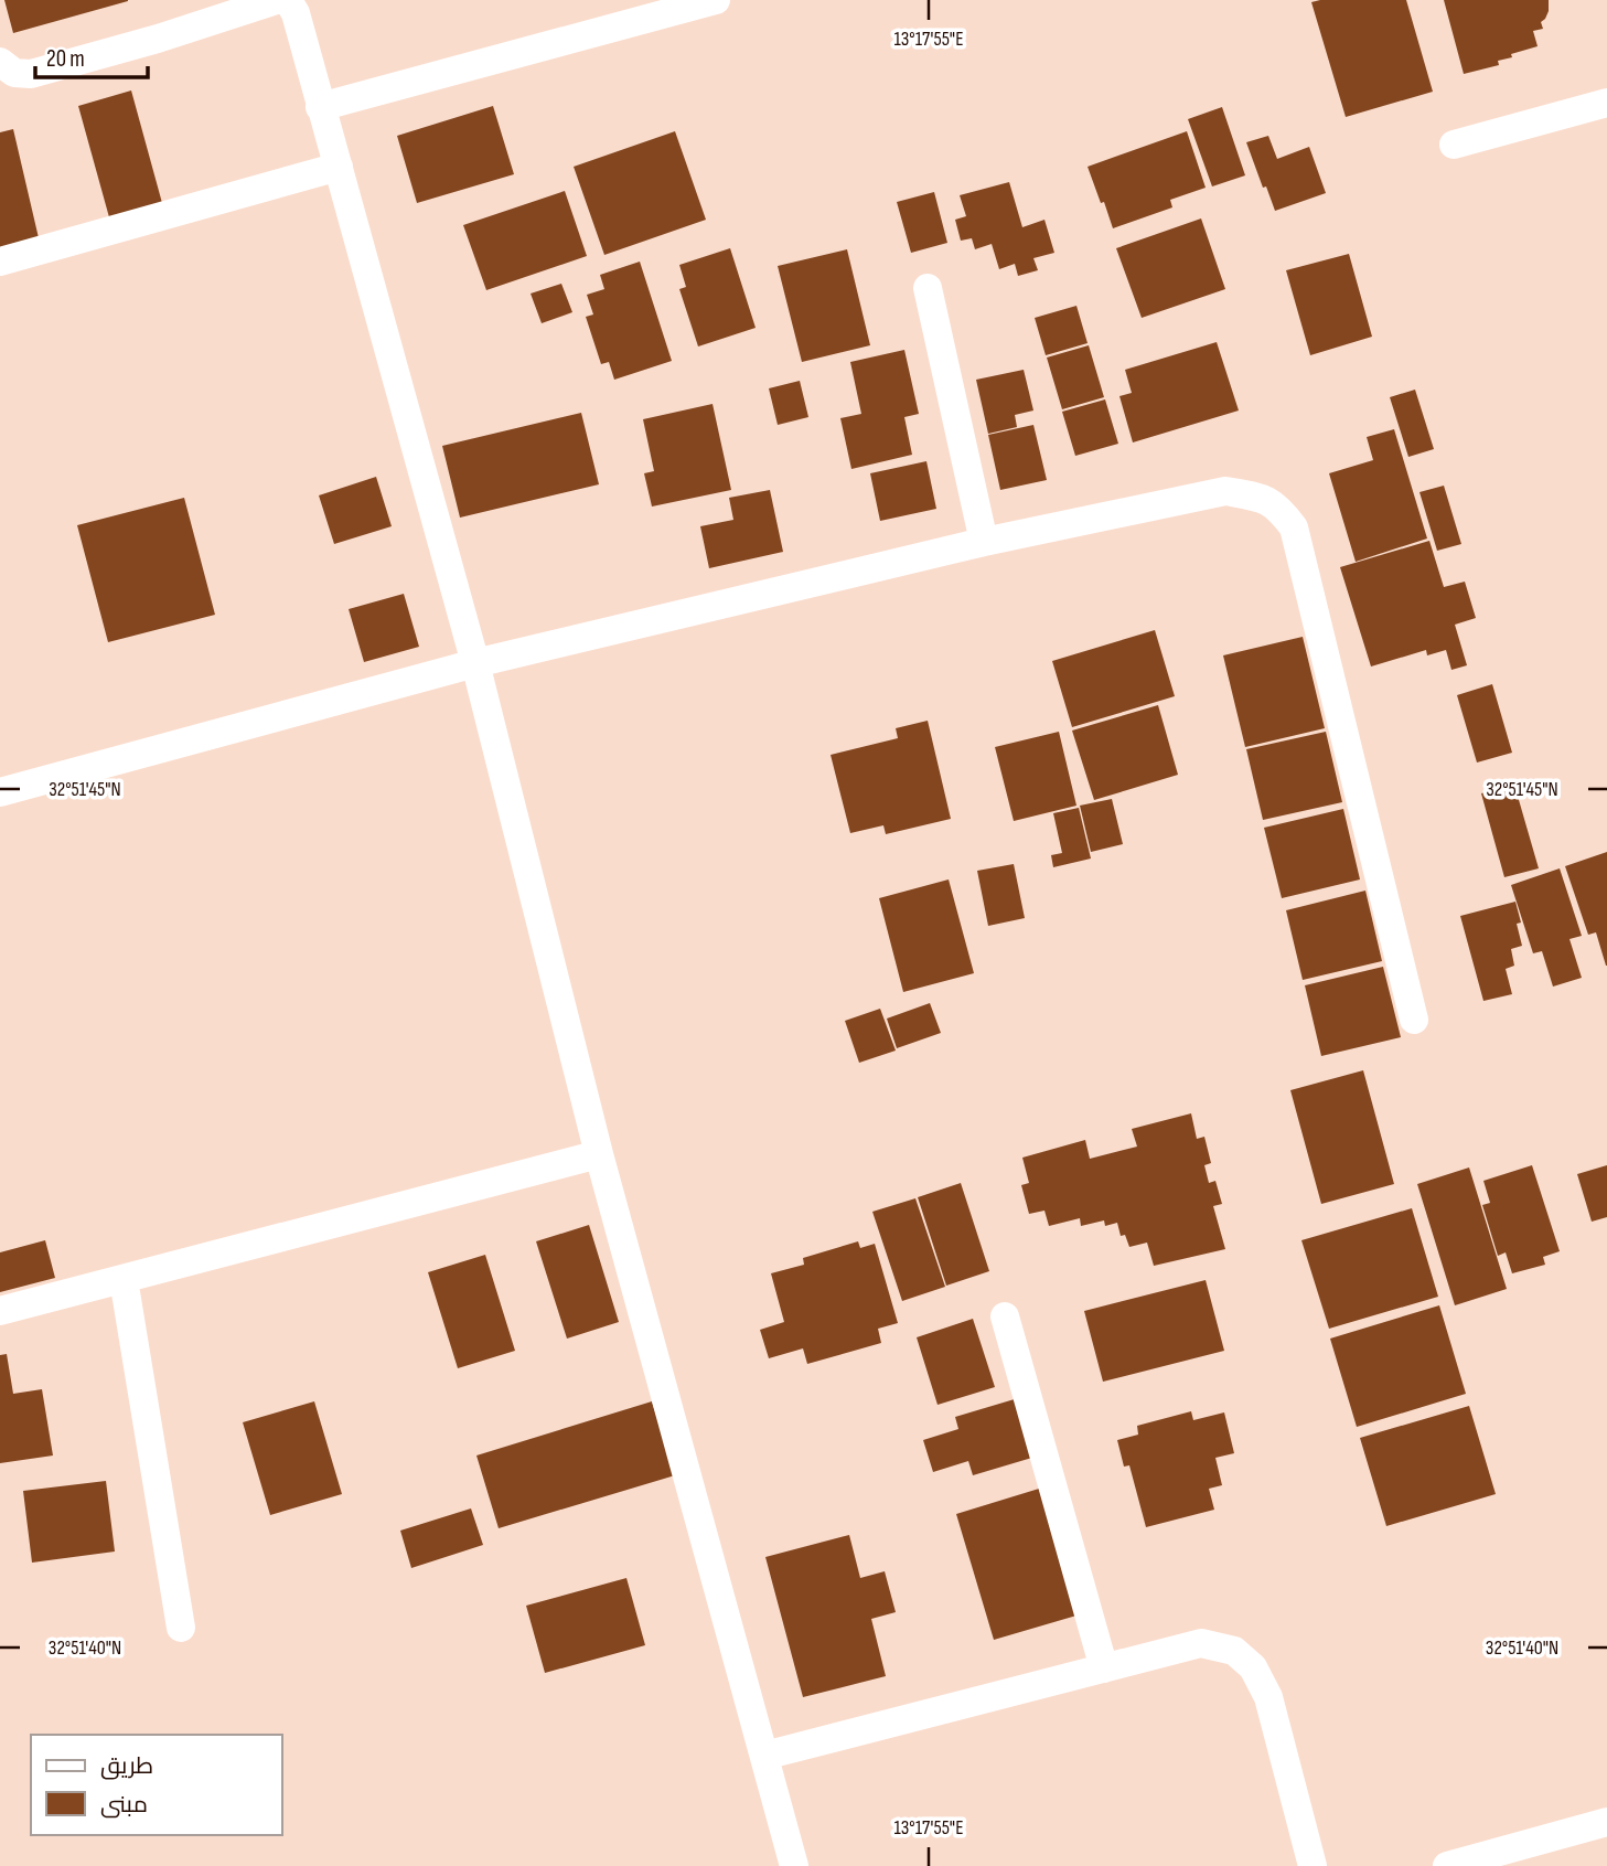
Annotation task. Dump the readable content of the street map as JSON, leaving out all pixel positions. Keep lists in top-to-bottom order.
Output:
{
  "legend": ["طريق", "مبنى"],
  "scale_bar": "20 m",
  "coordinates": ["13°17'55\"E", "32°51'45\"N", "32°51'40\"N"]
}
